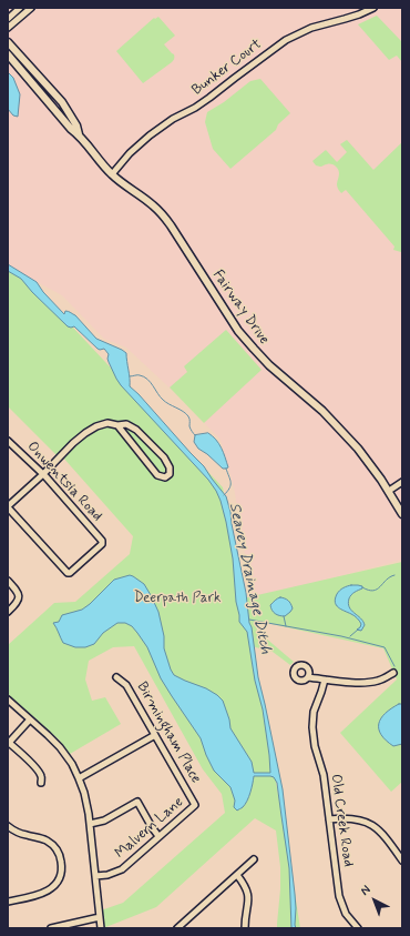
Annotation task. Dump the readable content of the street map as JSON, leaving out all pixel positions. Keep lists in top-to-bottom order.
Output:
{
  "streets": {
    "main road": ["Fairway Drive"],
    "street": [
      "Bunker Court",
      "Onwentsia Road",
      "Birmingham Place",
      "Old Creek Road",
      "Malvern Lane"
    ]
  },
  "crossings": [
    ["Bunker Court", "Fairway Drive"],
    ["Birmingham Place", "Malvern Lane"]
  ],
  "water": ["Seavey Drainage Ditch"],
  "parks": ["Deerpath Park"],
  "north": "top left"
}
